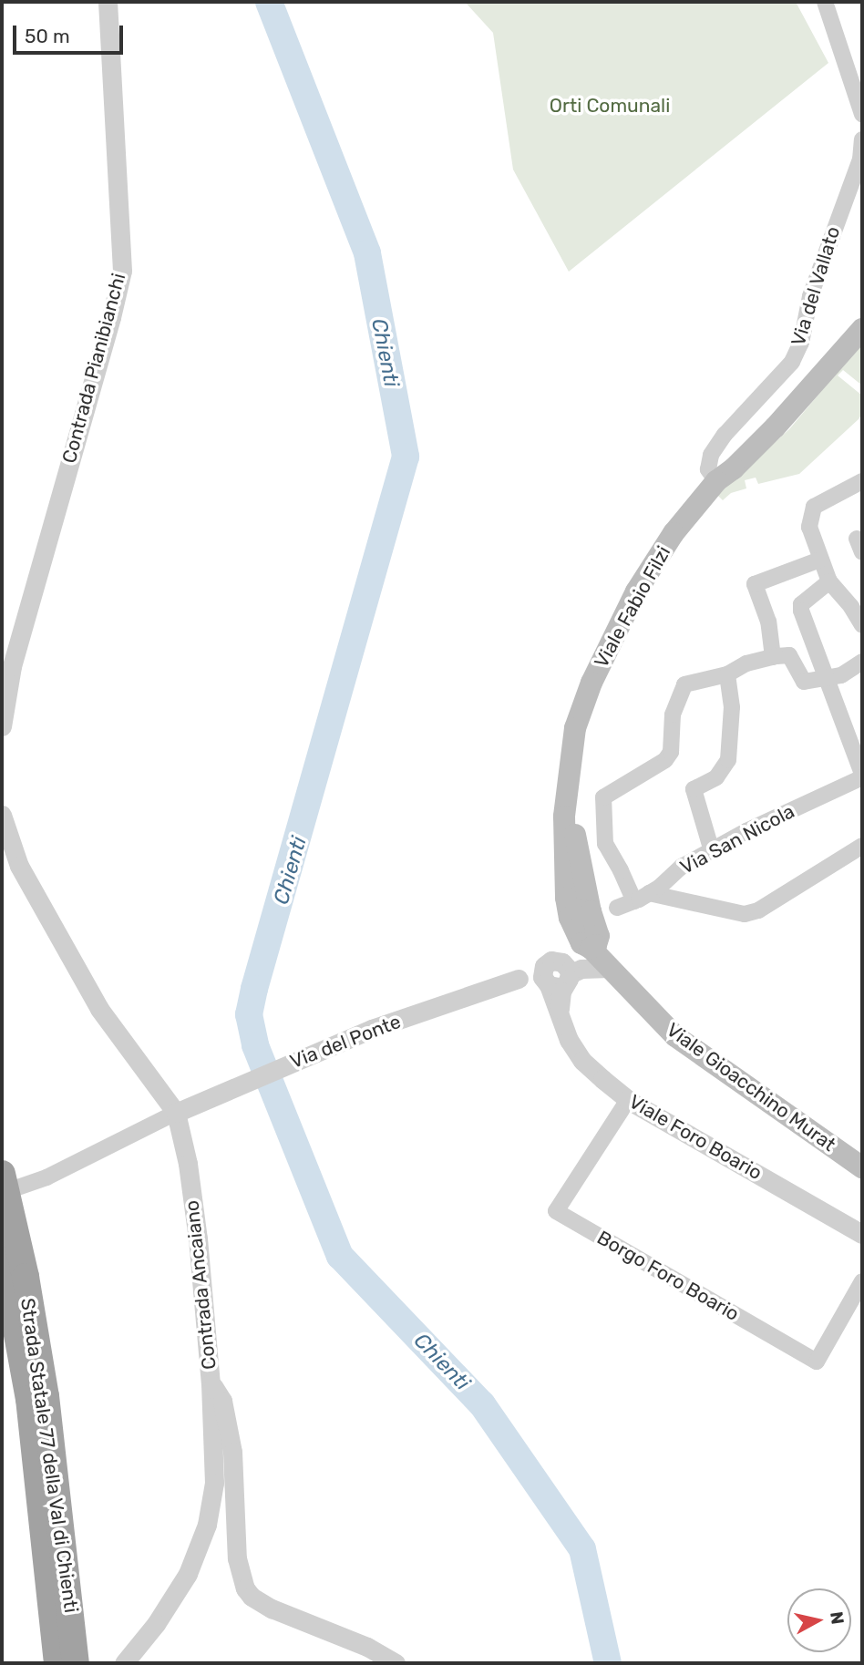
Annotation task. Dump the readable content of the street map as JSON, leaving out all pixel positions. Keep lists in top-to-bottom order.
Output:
{
  "streets": {
    "highway": ["Strada Statale 77 della Val di Chienti"],
    "main road": ["Viale Fabio Filzi", "Viale Gioacchino Murat"],
    "street": [
      "Via del Vallato",
      "Contrada Pianibianchi",
      "Via San Nicola",
      "Via del Ponte",
      "Viale Foro Boario",
      "Borgo Foro Boario",
      "Contrada Ancaiano"
    ]
  },
  "crossings": [
    ["Via del Vallato", "Viale Fabio Filzi"],
    ["Viale Fabio Filzi", "Via San Nicola"],
    ["Viale Fabio Filzi", "Via del Ponte"],
    ["Viale Fabio Filzi", "Viale Gioacchino Murat"],
    ["Via del Ponte", "Viale Gioacchino Murat"],
    ["Via del Ponte", "Viale Foro Boario"],
    ["Via del Ponte", "Contrada Ancaiano"],
    ["Viale Foro Boario", "Borgo Foro Boario"]
  ],
  "water": ["Chienti"],
  "parks": ["Orti Comunali"],
  "scale_bar": "50 m",
  "north": "right"
}
